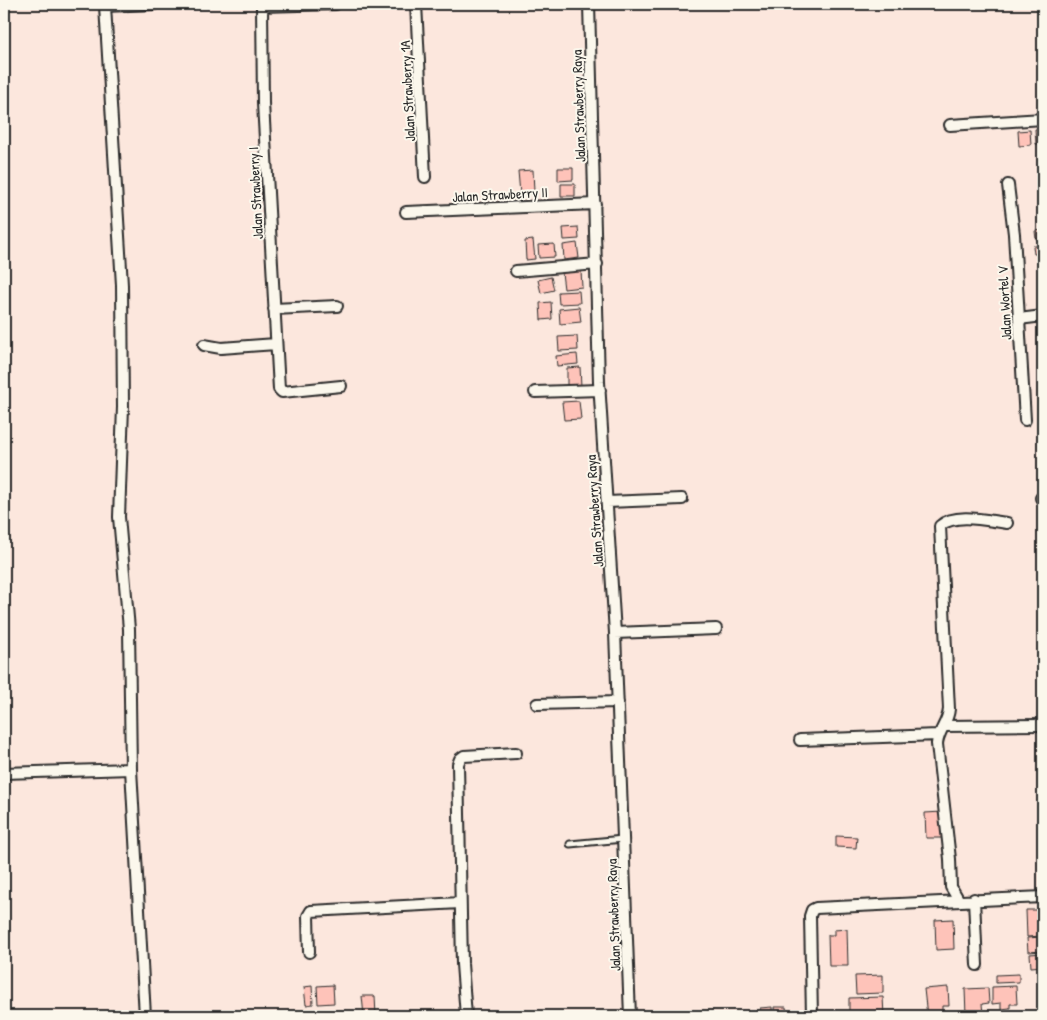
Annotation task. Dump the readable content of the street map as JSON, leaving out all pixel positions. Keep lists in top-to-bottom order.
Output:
{
  "streets": {
    "street": [
      "Jalan Strawberry 1A",
      "Jalan Strawberry Raya",
      "Jalan Strawberry I",
      "Jalan Strawberry II",
      "Jalan Wortel V"
    ]
  },
  "crossings": [
    ["Jalan Strawberry Raya", "Jalan Strawberry II"]
  ]
}
